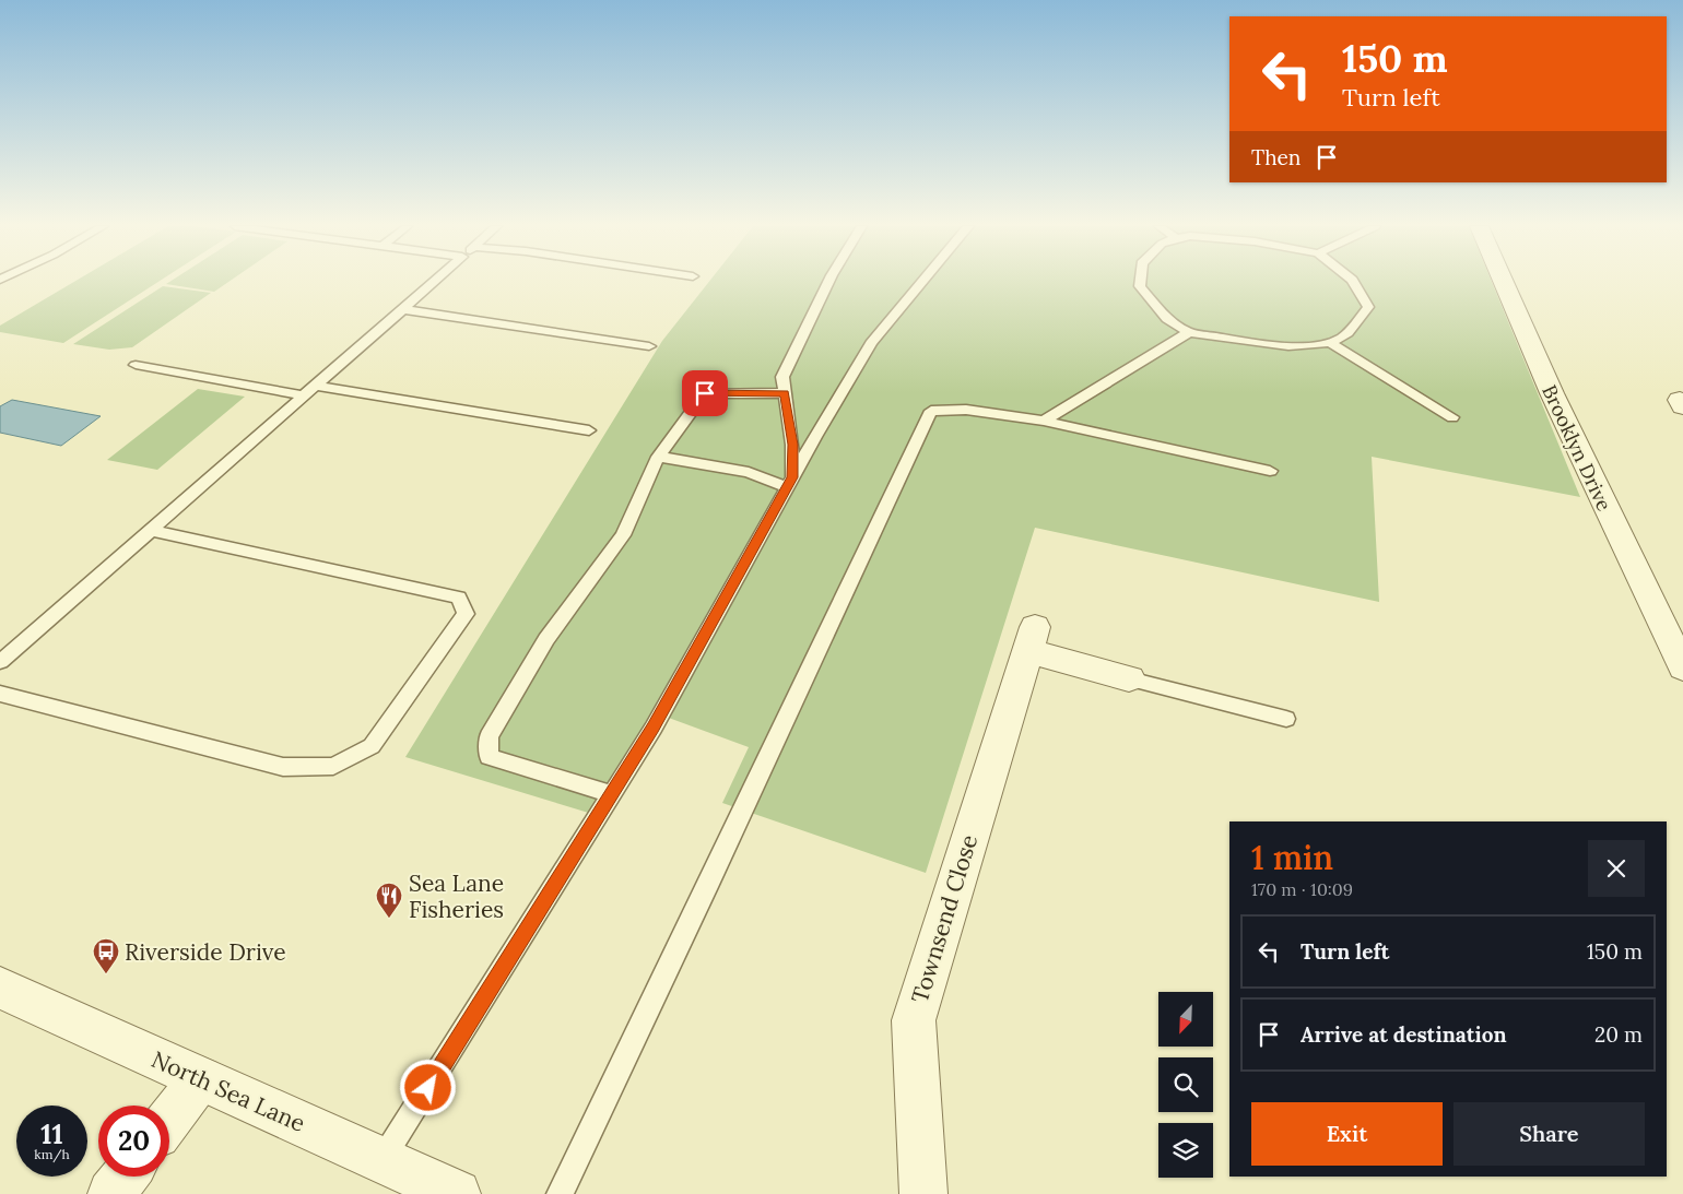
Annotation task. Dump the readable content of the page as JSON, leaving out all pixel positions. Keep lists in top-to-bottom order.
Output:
{
  "streets": {
    "street": ["Brooklyn Drive", "Townsend Close", "North Sea Lane"]
  },
  "places": {
    "restaurant": ["Sea Lane Fisheries"],
    "bus stop": ["Riverside Drive"]
  },
  "north": "bottom left",
  "page": {
    "turn": ["150 m", "Turn left"],
    "then": "Then",
    "heading": ["1 min", "170 m · 10:09"],
    "list": [
      {
        "name": "Turn left",
        "value": "150 m"
      },
      {
        "name": "Arrive at destination",
        "value": "20 m"
      }
    ],
    "buttons": ["Exit", "Share"],
    "speed": "11 km/h",
    "limit": "20"
  }
}
